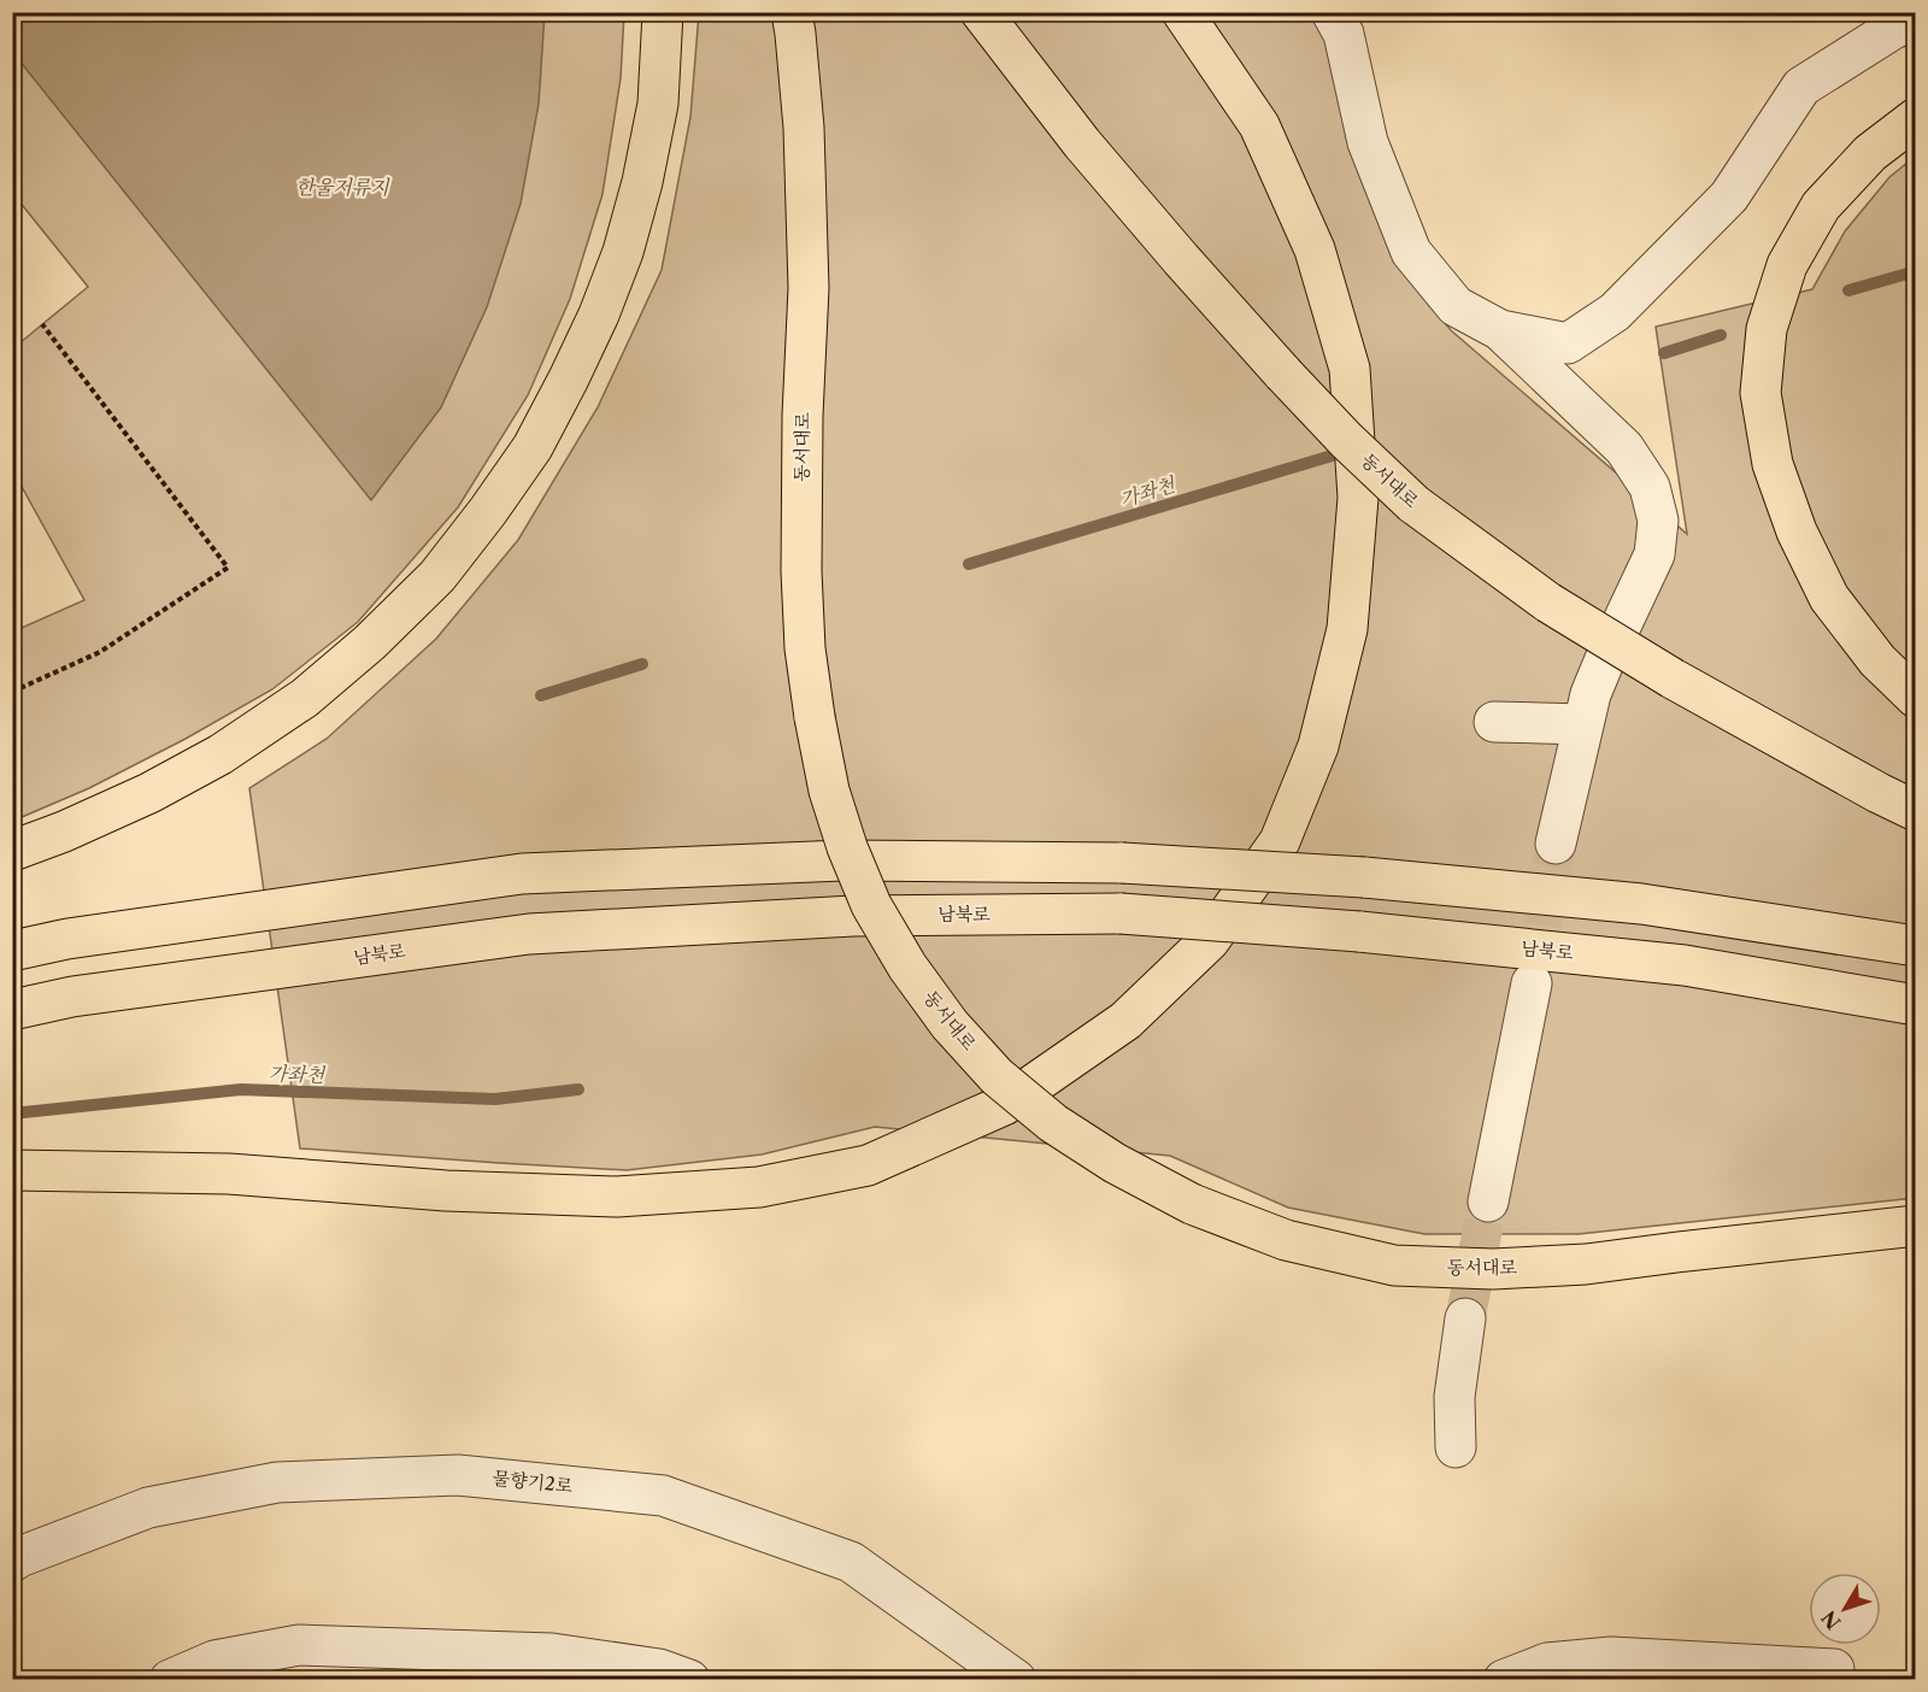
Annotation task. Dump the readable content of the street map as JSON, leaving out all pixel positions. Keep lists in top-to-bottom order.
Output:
{
  "streets": {
    "main road": ["동서대로", "남북로"],
    "street": ["물향기2로"]
  },
  "water": ["한울저류지", "가좌천"],
  "north": "bottom left"
}
